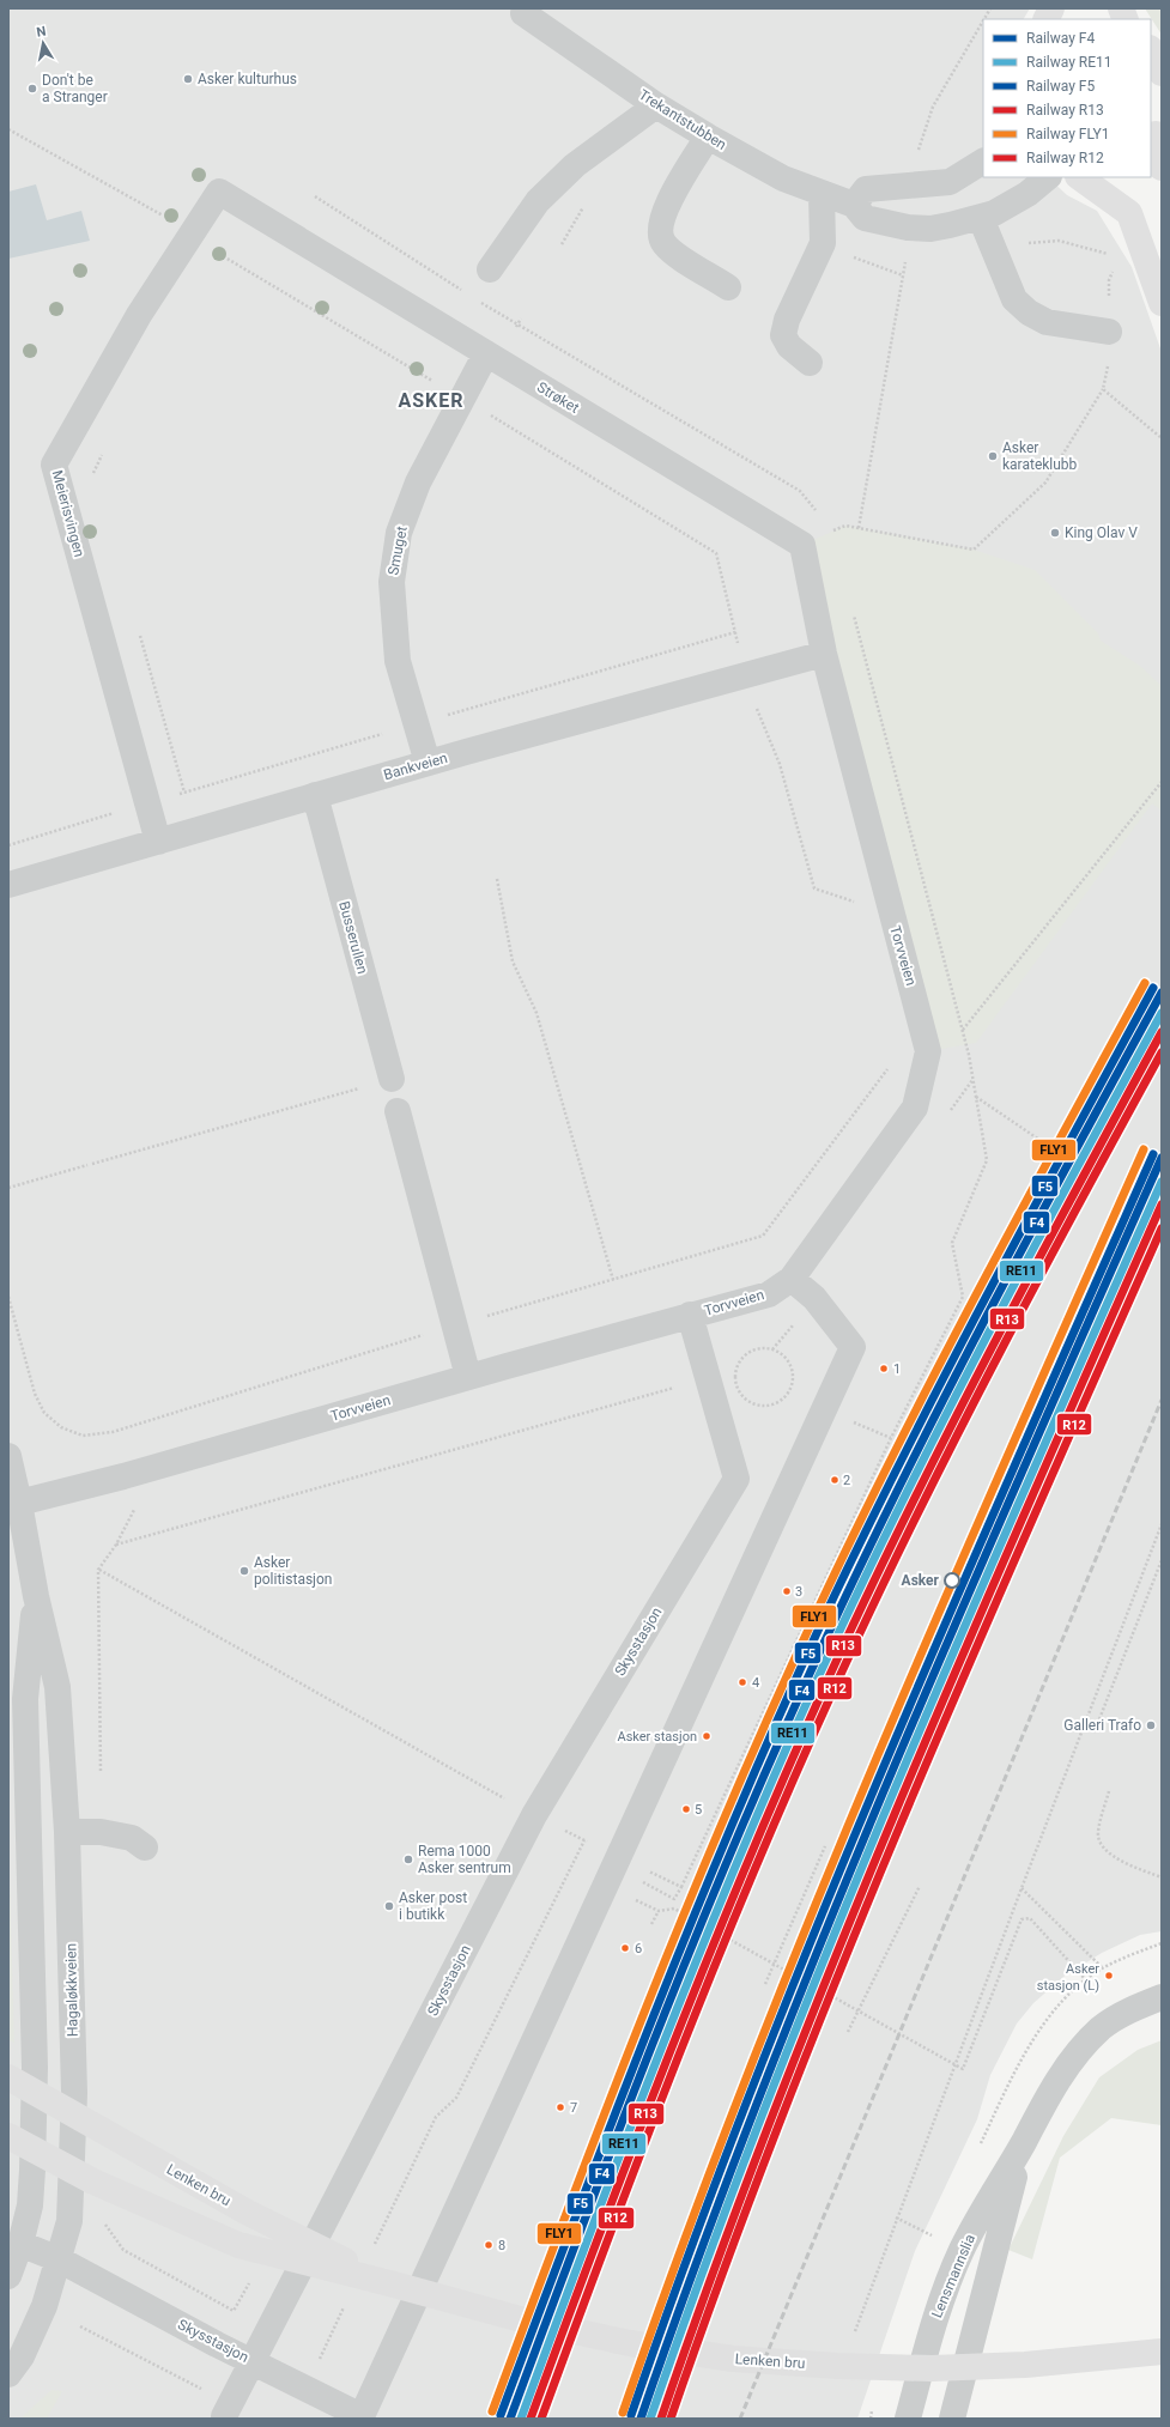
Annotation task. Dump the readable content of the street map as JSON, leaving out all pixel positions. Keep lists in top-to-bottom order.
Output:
{
  "streets": {
    "main road": ["Lenken bru"],
    "street": [
      "Trekantstubben",
      "Strøket",
      "Meierisvingen",
      "Smuget",
      "Bankveien",
      "Busserullen",
      "Torvveien",
      "Skysstasjon",
      "Hagaløkkveien",
      "Lensmannslia"
    ]
  },
  "crossings": [
    ["Strøket", "Meierisvingen"],
    ["Strøket", "Smuget"],
    ["Strøket", "Bankveien"],
    ["Strøket", "Torvveien"],
    ["Meierisvingen", "Bankveien"],
    ["Smuget", "Bankveien"],
    ["Bankveien", "Busserullen"],
    ["Bankveien", "Torvveien"],
    ["Torvveien", "Skysstasjon"],
    ["Torvveien", "Hagaløkkveien"],
    ["Skysstasjon", "Hagaløkkveien"]
  ],
  "districts": ["ASKER"],
  "places": [
    "Asker kulturhus",
    "Don't be a Stranger",
    "Asker karateklubb",
    "King Olav V",
    "1",
    "2",
    "Asker politistasjon",
    "Asker",
    "3",
    "4",
    "Galleri Trafo",
    "Asker stasjon",
    "5",
    "Rema 1000 Asker sentrum",
    "Asker post i butikk",
    "6",
    "Asker stasjon (L)",
    "7",
    "8"
  ],
  "lines": [
    "rail line FLY1",
    "rail line F5",
    "rail line F4",
    "rail line RE11",
    "rail line R13",
    "rail line R12"
  ],
  "legend": [
    "Railway F4",
    "Railway RE11",
    "Railway F5",
    "Railway R13",
    "Railway FLY1",
    "Railway R12"
  ],
  "north": "top"
}
